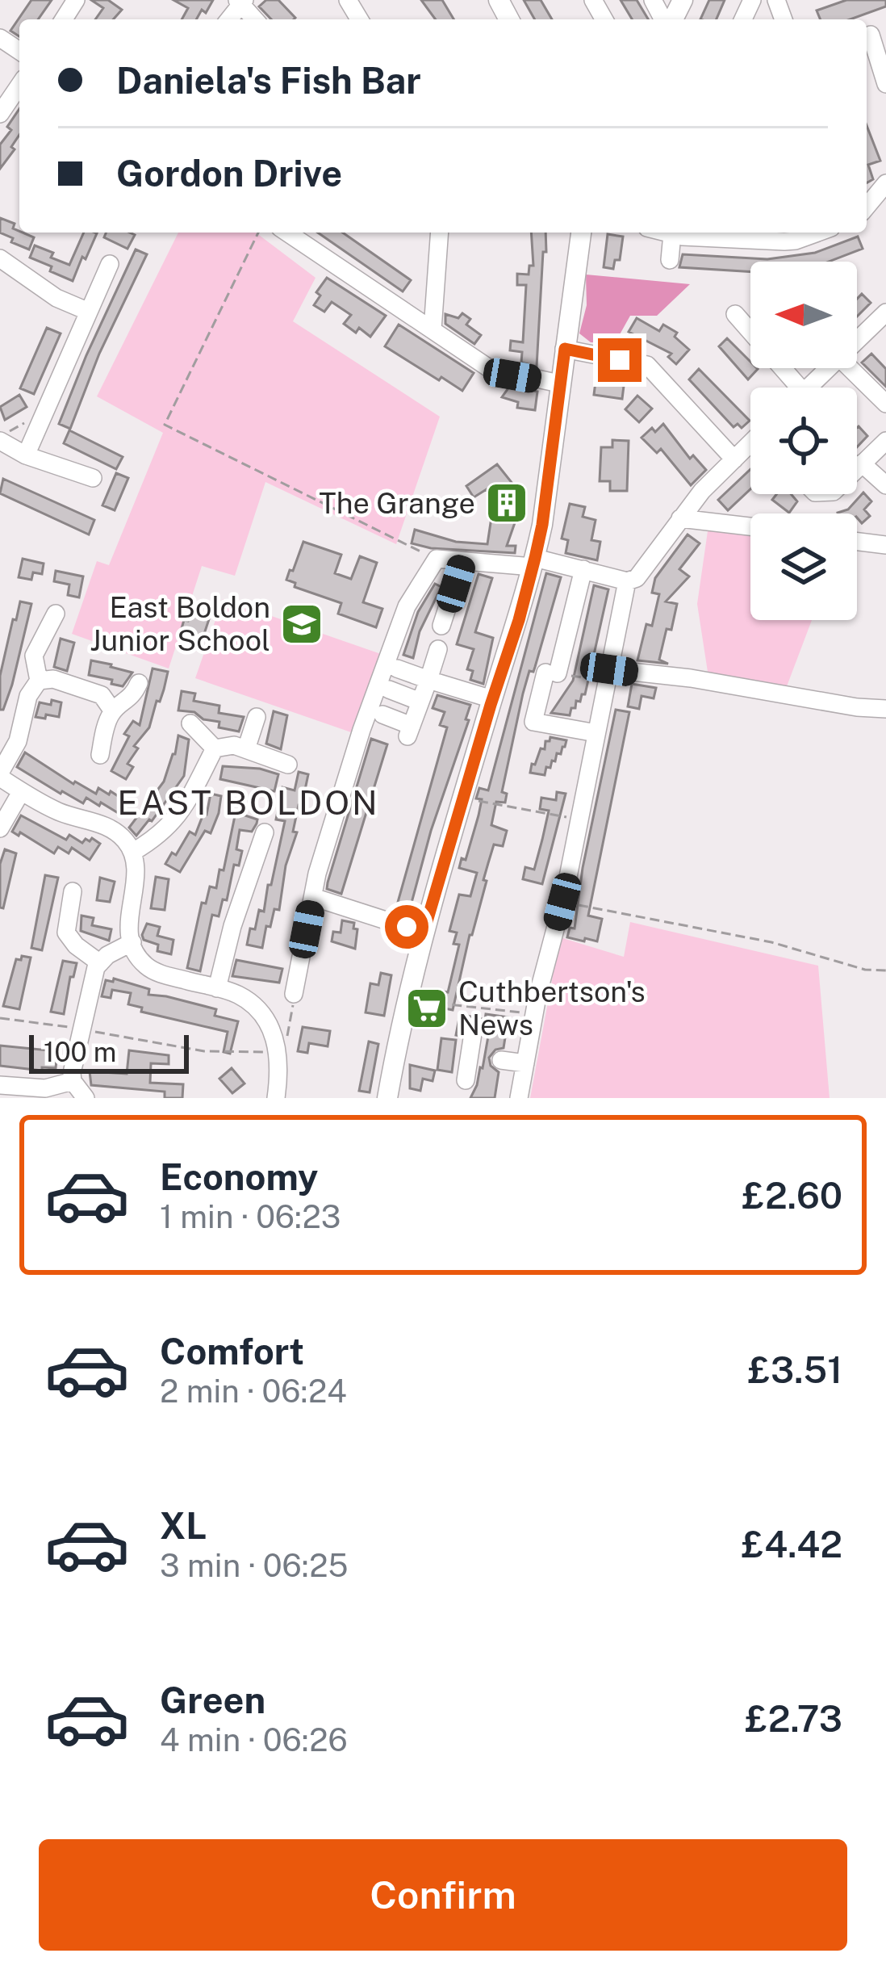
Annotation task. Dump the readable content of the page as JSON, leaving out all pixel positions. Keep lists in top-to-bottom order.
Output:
{
  "districts": ["EAST BOLDON"],
  "places": {
    "building": ["The Grange"],
    "school or university": ["East Boldon Junior School"],
    "supermarket": ["Cuthbertson's News"]
  },
  "scale_bar": "100 m",
  "north": "left",
  "page": {
    "banner": ["Daniela's Fish Bar", "Gordon Drive"],
    "scale": "100 m",
    "list": [
      {
        "name": "Economy",
        "note": "1 min · 06:23",
        "value": "£2.60"
      },
      {
        "name": "Comfort",
        "note": "2 min · 06:24",
        "value": "£3.51"
      },
      {
        "name": "XL",
        "note": "3 min · 06:25",
        "value": "£4.42"
      },
      {
        "name": "Green",
        "note": "4 min · 06:26",
        "value": "£2.73"
      }
    ],
    "buttons": "Confirm"
  }
}
